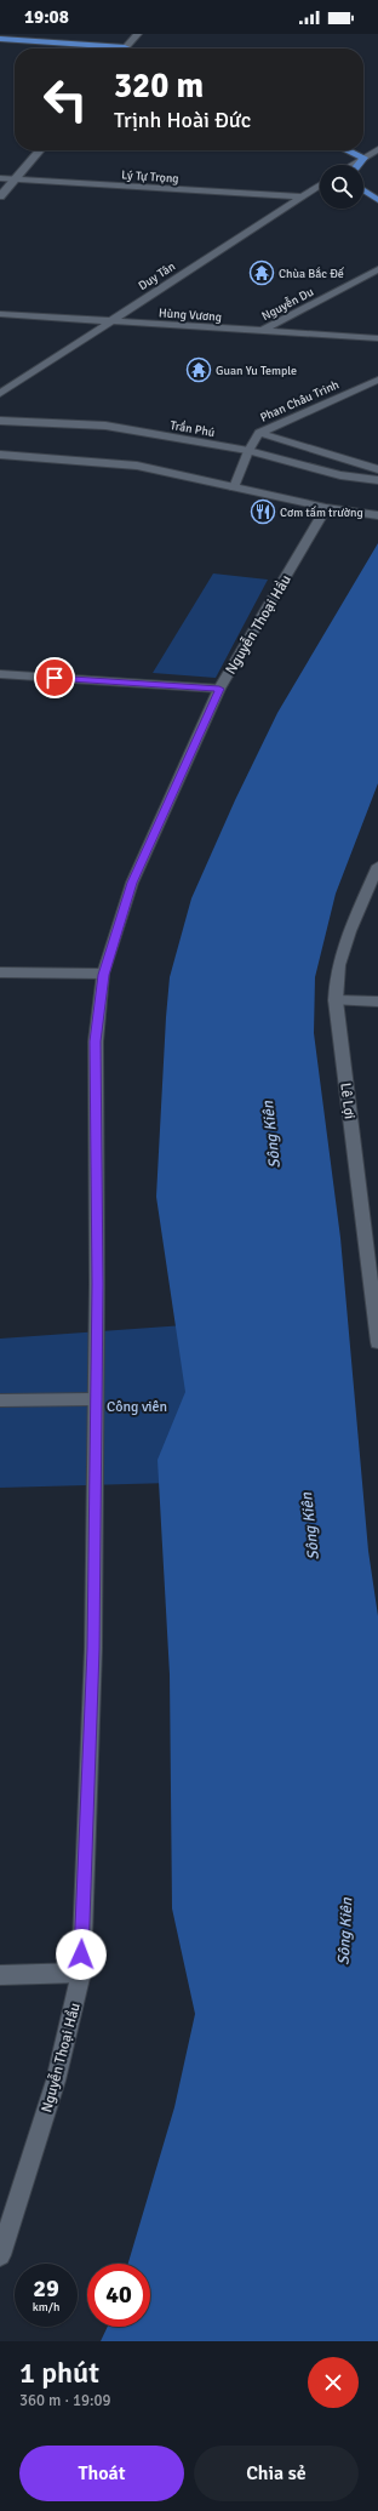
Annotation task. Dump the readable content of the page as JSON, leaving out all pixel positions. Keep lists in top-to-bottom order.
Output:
{
  "streets": {
    "street": [
      "Lý Tự Trọng",
      "Duy Tân",
      "Nguyễn Du",
      "Hùng Vương",
      "Phan Châu Trinh",
      "Trần Phú",
      "Nguyễn Thoại Hầu",
      "Lê Lợi"
    ]
  },
  "crossings": [
    ["Lý Tự Trọng", "Duy Tân"],
    ["Duy Tân", "Hùng Vương"],
    ["Nguyễn Du", "Hùng Vương"],
    ["Phan Châu Trinh", "Trần Phú"]
  ],
  "water": ["Sông Kiên"],
  "parks": ["Công viên"],
  "places": {
    "temple": ["Chùa Bắc Đế", "Guan Yu Temple"],
    "restaurant": ["Cơm tấm trường"]
  },
  "page": {
    "status": "19:08",
    "turn": ["320 m", "Trịnh Hoài Đức"],
    "speed": "29 km/h",
    "limit": "40",
    "heading": ["1 phút", "360 m · 19:09"],
    "buttons": ["Thoát", "Chia sẻ"]
  }
}
